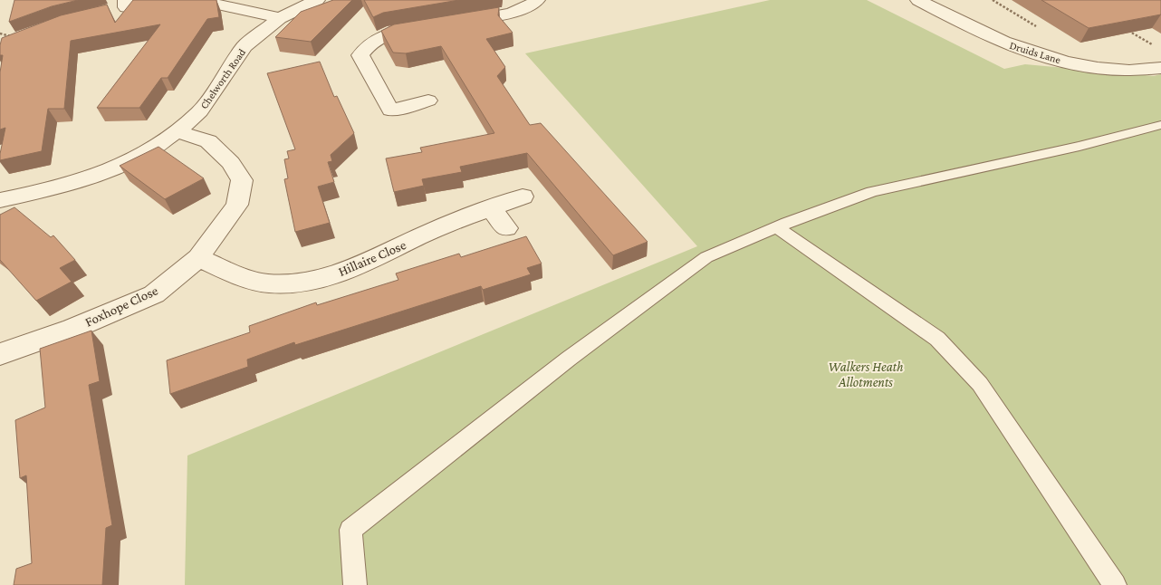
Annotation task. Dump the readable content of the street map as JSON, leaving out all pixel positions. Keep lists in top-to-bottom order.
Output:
{
  "streets": {
    "street": [
      "Druids Lane",
      "Chelworth Road",
      "Hillaire Close",
      "Foxhope Close"
    ]
  },
  "crossings": [
    ["Chelworth Road", "Foxhope Close"],
    ["Hillaire Close", "Foxhope Close"]
  ],
  "parks": ["Walkers Heath Allotments"]
}
